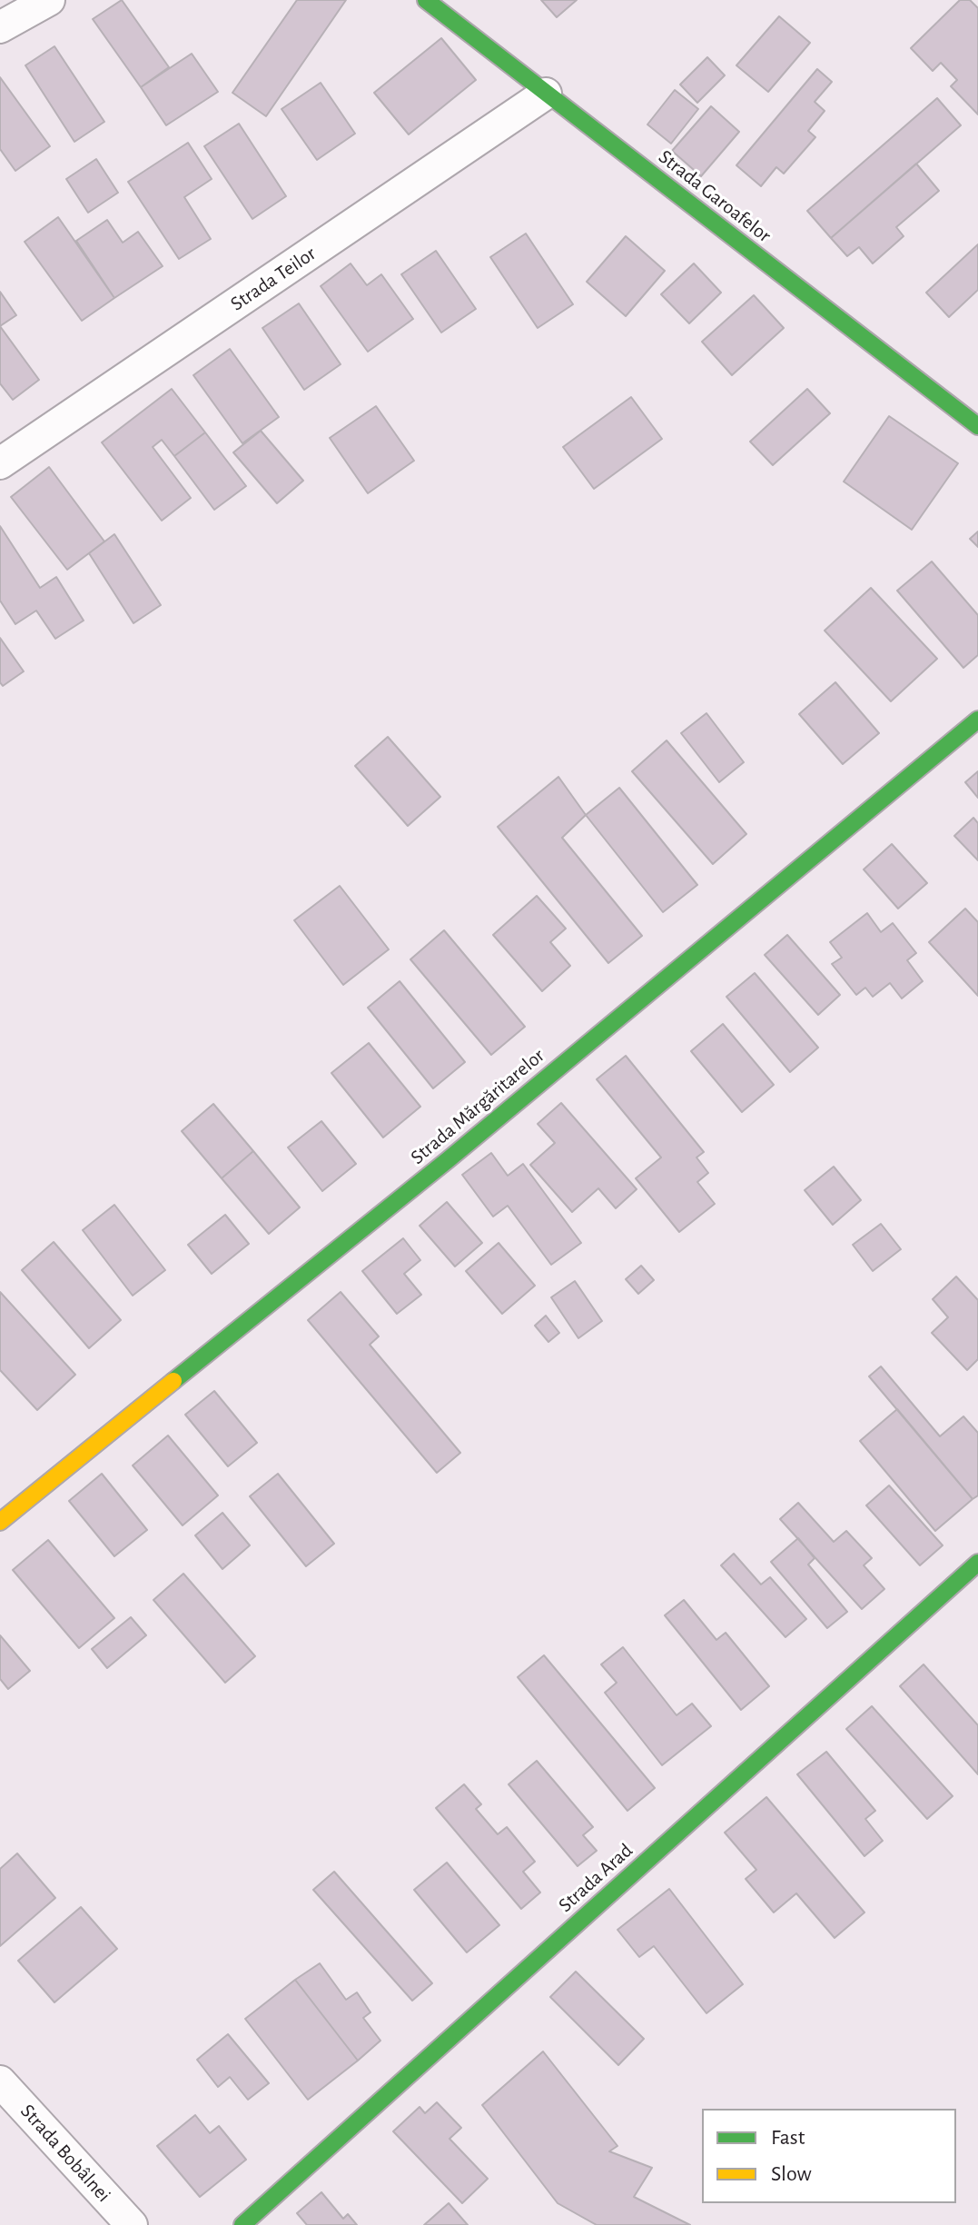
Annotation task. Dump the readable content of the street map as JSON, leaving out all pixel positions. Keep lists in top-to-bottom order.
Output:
{
  "streets": {
    "street": [
      "Strada Garoafelor",
      "Strada Teilor",
      "Strada Mărgăritarelor",
      "Strada Arad",
      "Strada Bobâlnei"
    ]
  },
  "crossings": [
    ["Strada Garoafelor", "Strada Teilor"]
  ],
  "legend": ["Fast", "Slow"]
}
